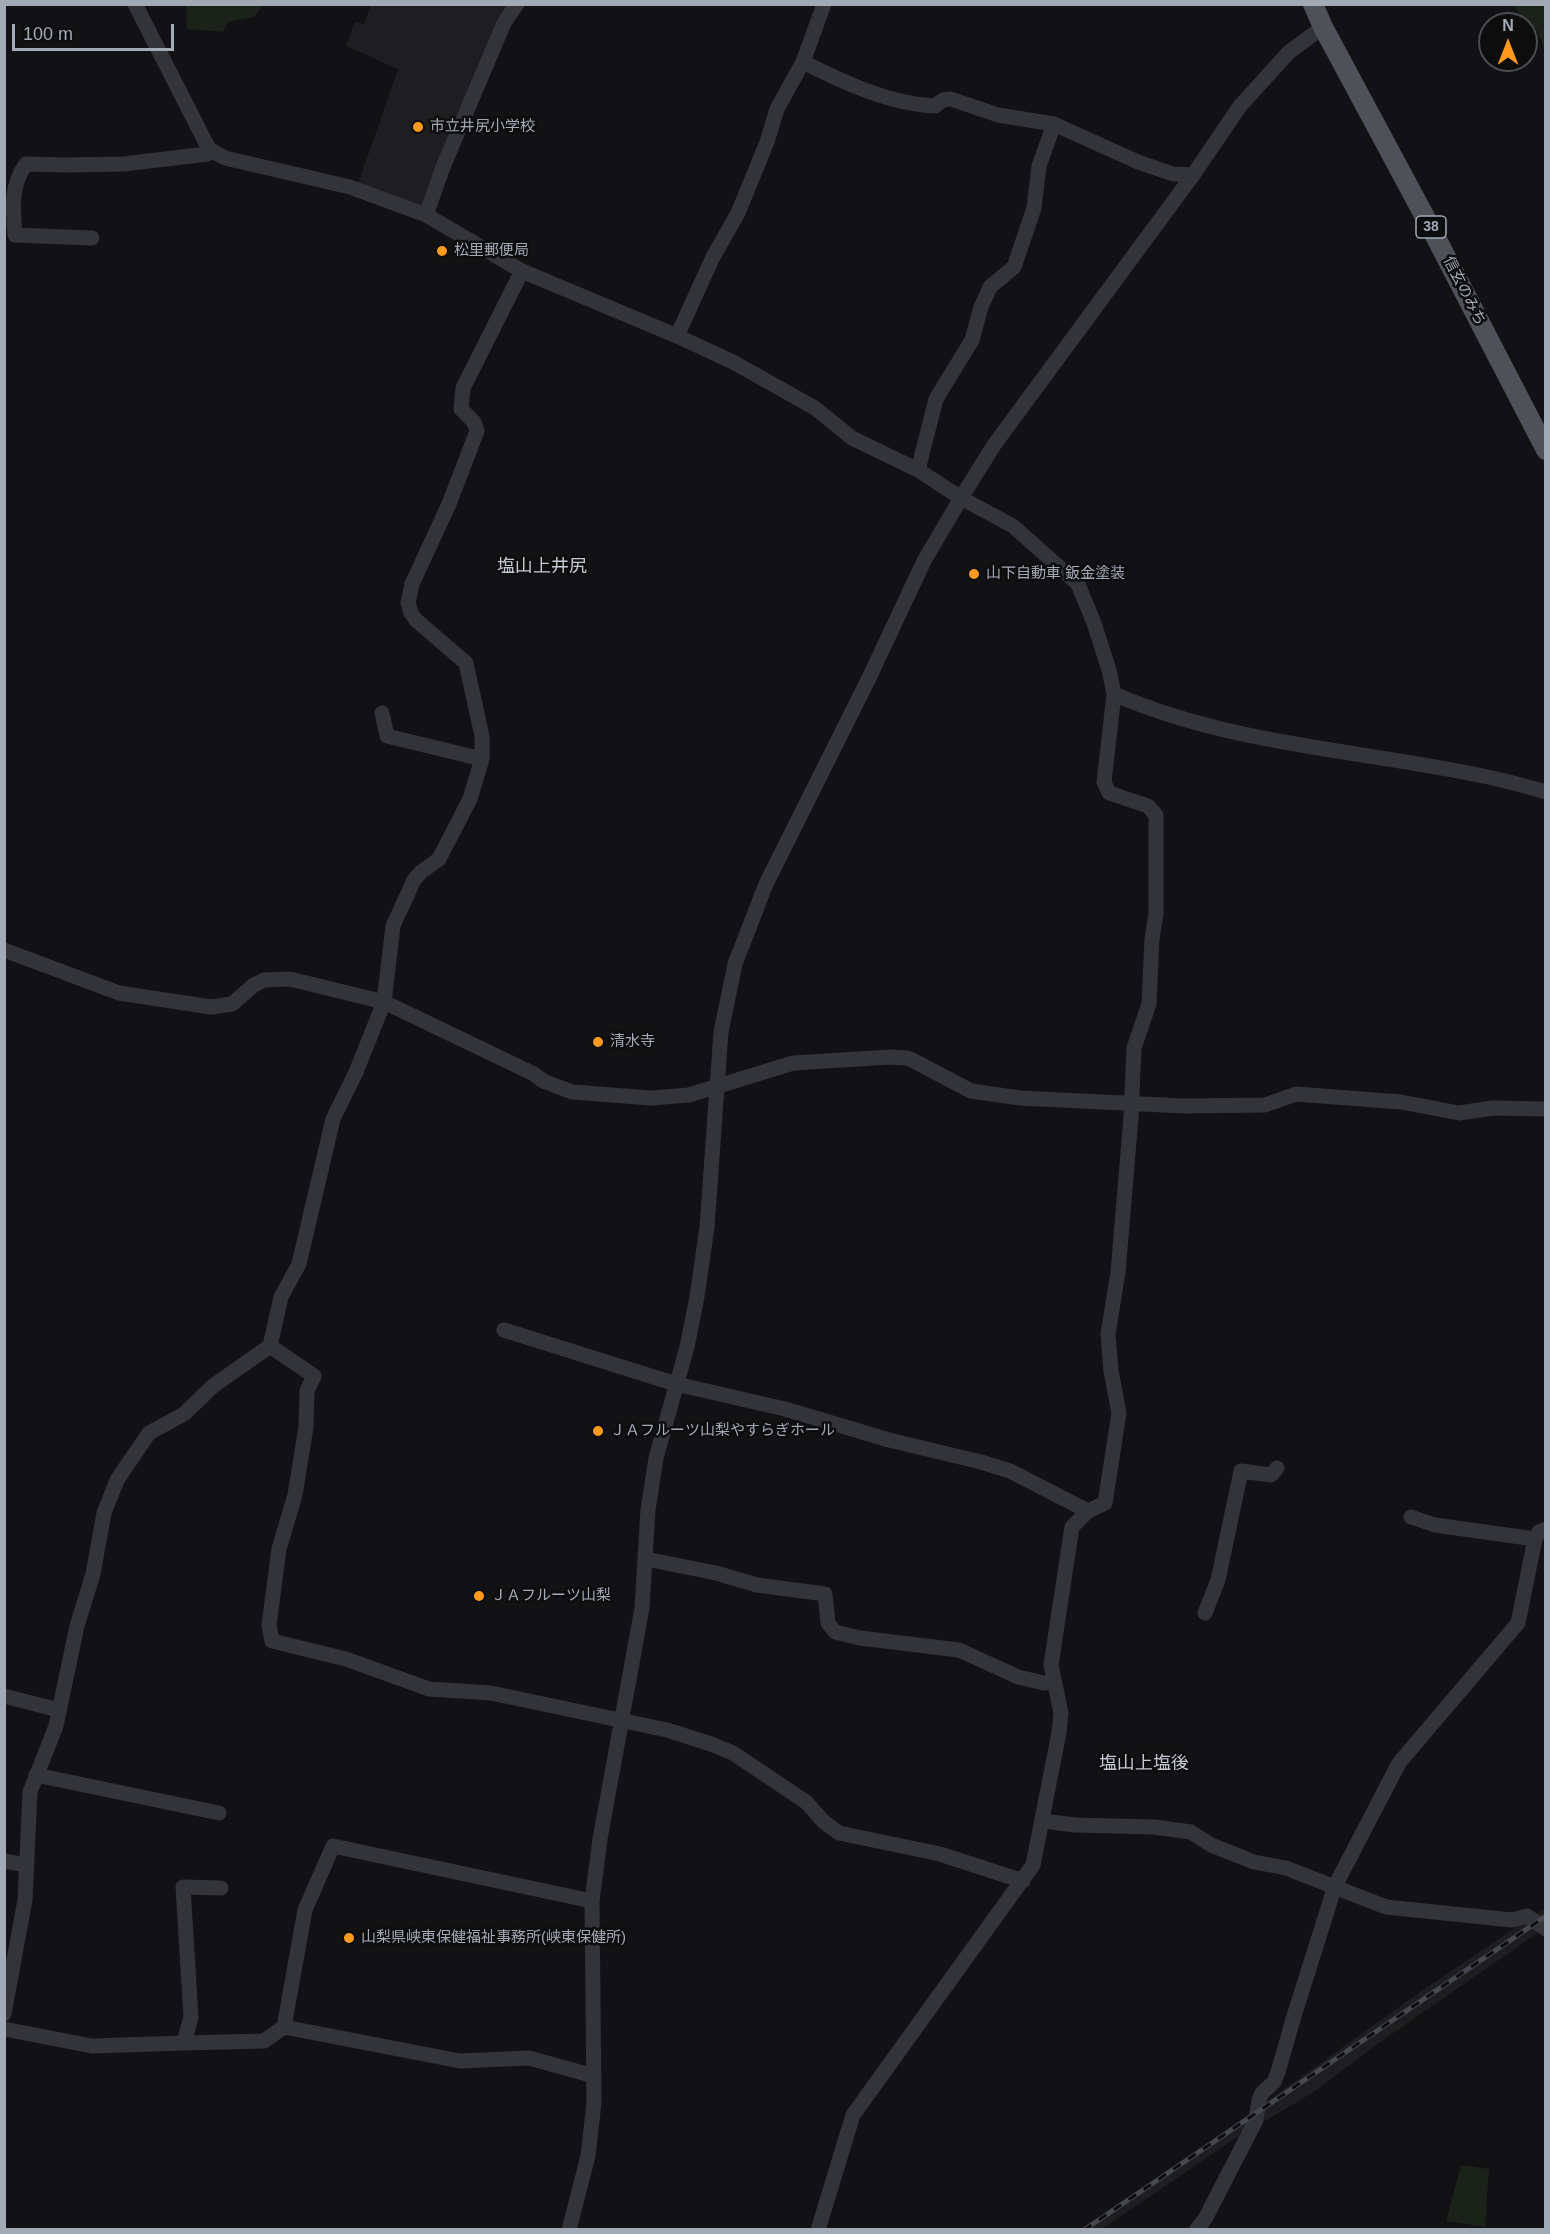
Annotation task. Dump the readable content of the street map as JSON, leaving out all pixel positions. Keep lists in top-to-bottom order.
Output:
{
  "streets": {
    "main road": ["38", "信玄のみち"]
  },
  "districts": ["塩山上井尻", "塩山上塩後"],
  "places": [
    "市立井尻小学校",
    "松里郵便局",
    "山下自動車 鈑金塗装",
    "清水寺",
    "ＪＡフルーツ山梨やすらぎホール",
    "ＪＡフルーツ山梨",
    "山梨県峡東保健福祉事務所(峡東保健所)"
  ],
  "scale_bar": "100 m",
  "north": "top"
}
